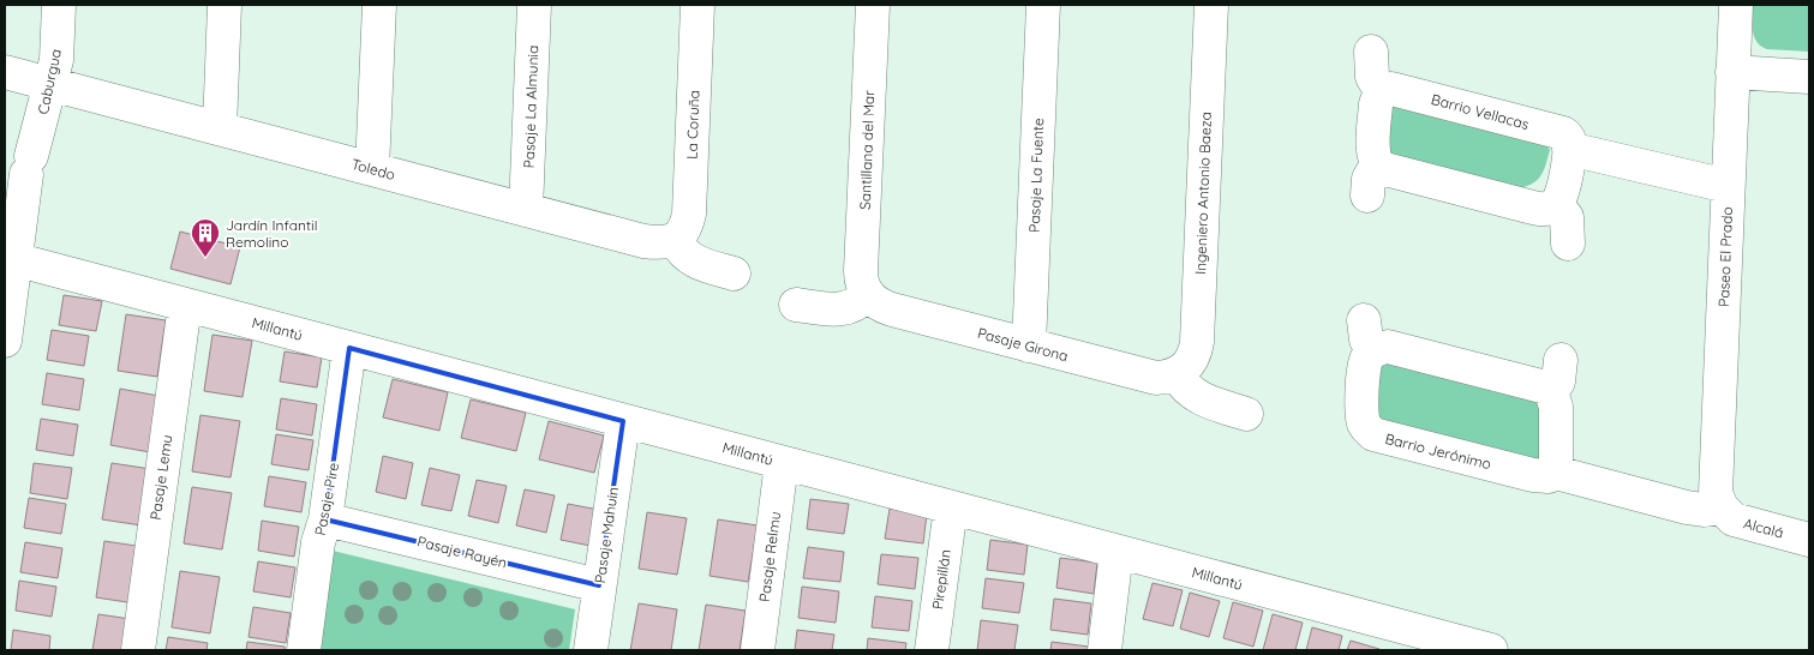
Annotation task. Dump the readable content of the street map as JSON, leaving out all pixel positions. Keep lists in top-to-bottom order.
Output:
{
  "streets": {
    "street": [
      "Caburgua",
      "Pasaje La Almunia",
      "Barrio Vellacas",
      "La Coruña",
      "Santillana del Mar",
      "Toledo",
      "Pasaje La Fuente",
      "Ingeniero Antonio Baeza",
      "Paseo El Prado",
      "Millantú",
      "Pasaje Girona",
      "Barrio Jerónimo",
      "Pasaje Lemu",
      "Pasaje Pire",
      "Alcalá",
      "Pasaje Mahuin",
      "Pasaje Rayén",
      "Pasaje Relmu",
      "Pirepillán"
    ]
  },
  "crossings": [
    ["Caburgua", "Toledo"],
    ["Caburgua", "Millantú"],
    ["Pasaje La Almunia", "Toledo"],
    ["La Coruña", "Toledo"],
    ["Santillana del Mar", "Pasaje Girona"],
    ["Pasaje La Fuente", "Pasaje Girona"],
    ["Ingeniero Antonio Baeza", "Pasaje Girona"],
    ["Paseo El Prado", "Barrio Jerónimo"],
    ["Paseo El Prado", "Alcalá"],
    ["Millantú", "Pasaje Lemu"],
    ["Millantú", "Pasaje Pire"],
    ["Millantú", "Pasaje Mahuin"],
    ["Millantú", "Pasaje Relmu"],
    ["Millantú", "Pirepillán"],
    ["Barrio Jerónimo", "Alcalá"],
    ["Pasaje Pire", "Pasaje Rayén"],
    ["Pasaje Mahuin", "Pasaje Rayén"]
  ],
  "places": {
    "building": ["Jardín Infantil Remolino"]
  }
}
